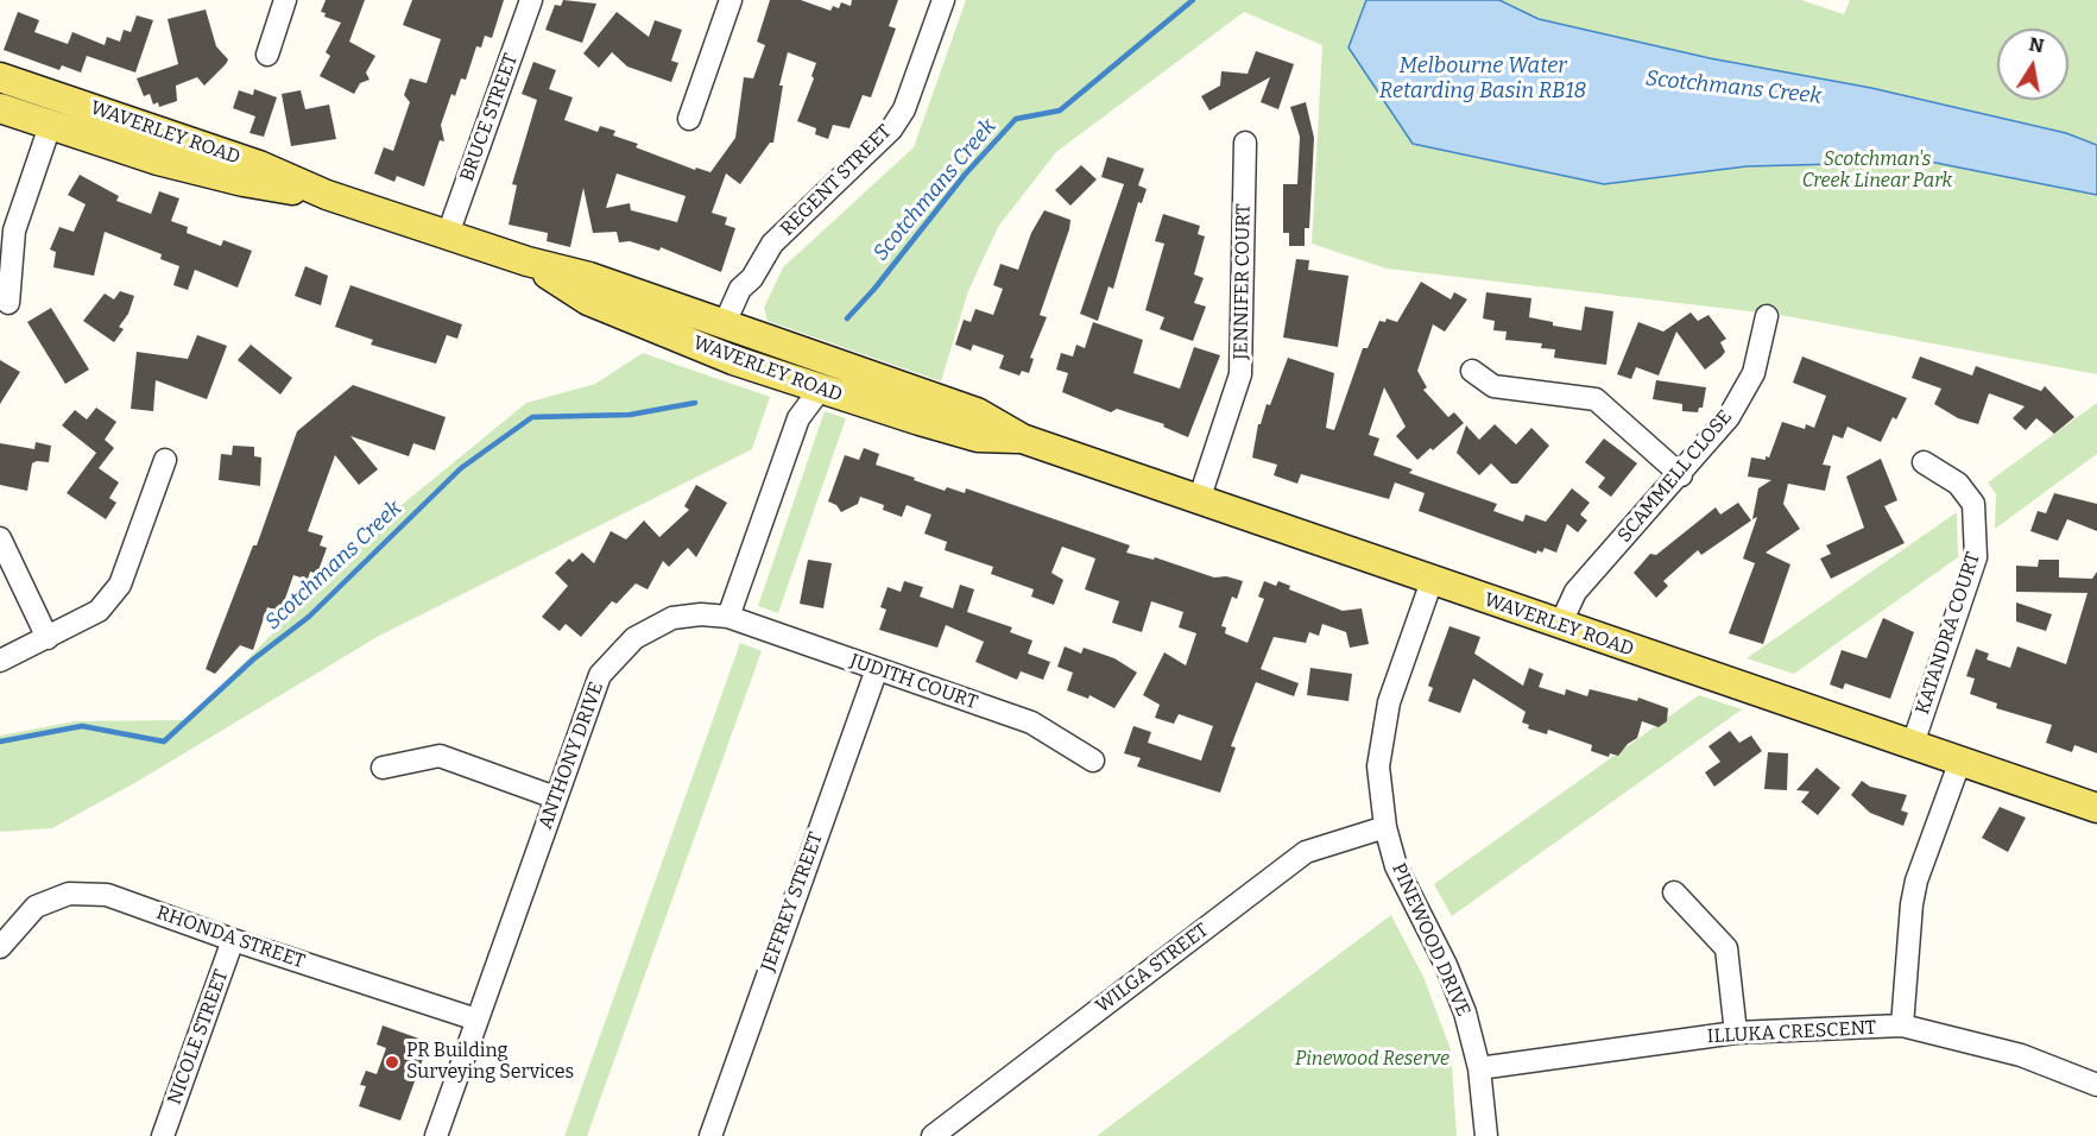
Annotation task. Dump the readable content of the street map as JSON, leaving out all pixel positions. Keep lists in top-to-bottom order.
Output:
{
  "streets": {
    "main road": ["WAVERLEY ROAD"],
    "street": [
      "BRUCE STREET",
      "REGENT STREET",
      "JENNIFER COURT",
      "SCAMMELL CLOSE",
      "KATANDRA COURT",
      "JUDITH COURT",
      "ANTHONY DRIVE",
      "JEFFREY STREET",
      "RHONDA STREET",
      "PINEWOOD DRIVE",
      "WILGA STREET",
      "ILLUKA CRESCENT",
      "NICOLE STREET"
    ]
  },
  "crossings": [
    ["BRUCE STREET", "WAVERLEY ROAD"],
    ["WAVERLEY ROAD", "REGENT STREET"],
    ["WAVERLEY ROAD", "JENNIFER COURT"],
    ["WAVERLEY ROAD", "SCAMMELL CLOSE"],
    ["WAVERLEY ROAD", "KATANDRA COURT"],
    ["WAVERLEY ROAD", "PINEWOOD DRIVE"],
    ["JUDITH COURT", "ANTHONY DRIVE"],
    ["JUDITH COURT", "JEFFREY STREET"],
    ["ANTHONY DRIVE", "RHONDA STREET"],
    ["RHONDA STREET", "NICOLE STREET"],
    ["PINEWOOD DRIVE", "WILGA STREET"],
    ["PINEWOOD DRIVE", "ILLUKA CRESCENT"]
  ],
  "water": ["Melbourne Water Retarding Basin RB18", "Scotchmans Creek"],
  "parks": ["Scotchman's Creek Linear Park", "Pinewood Reserve"],
  "places": ["PR Building Surveying Services"],
  "north": "top"
}
